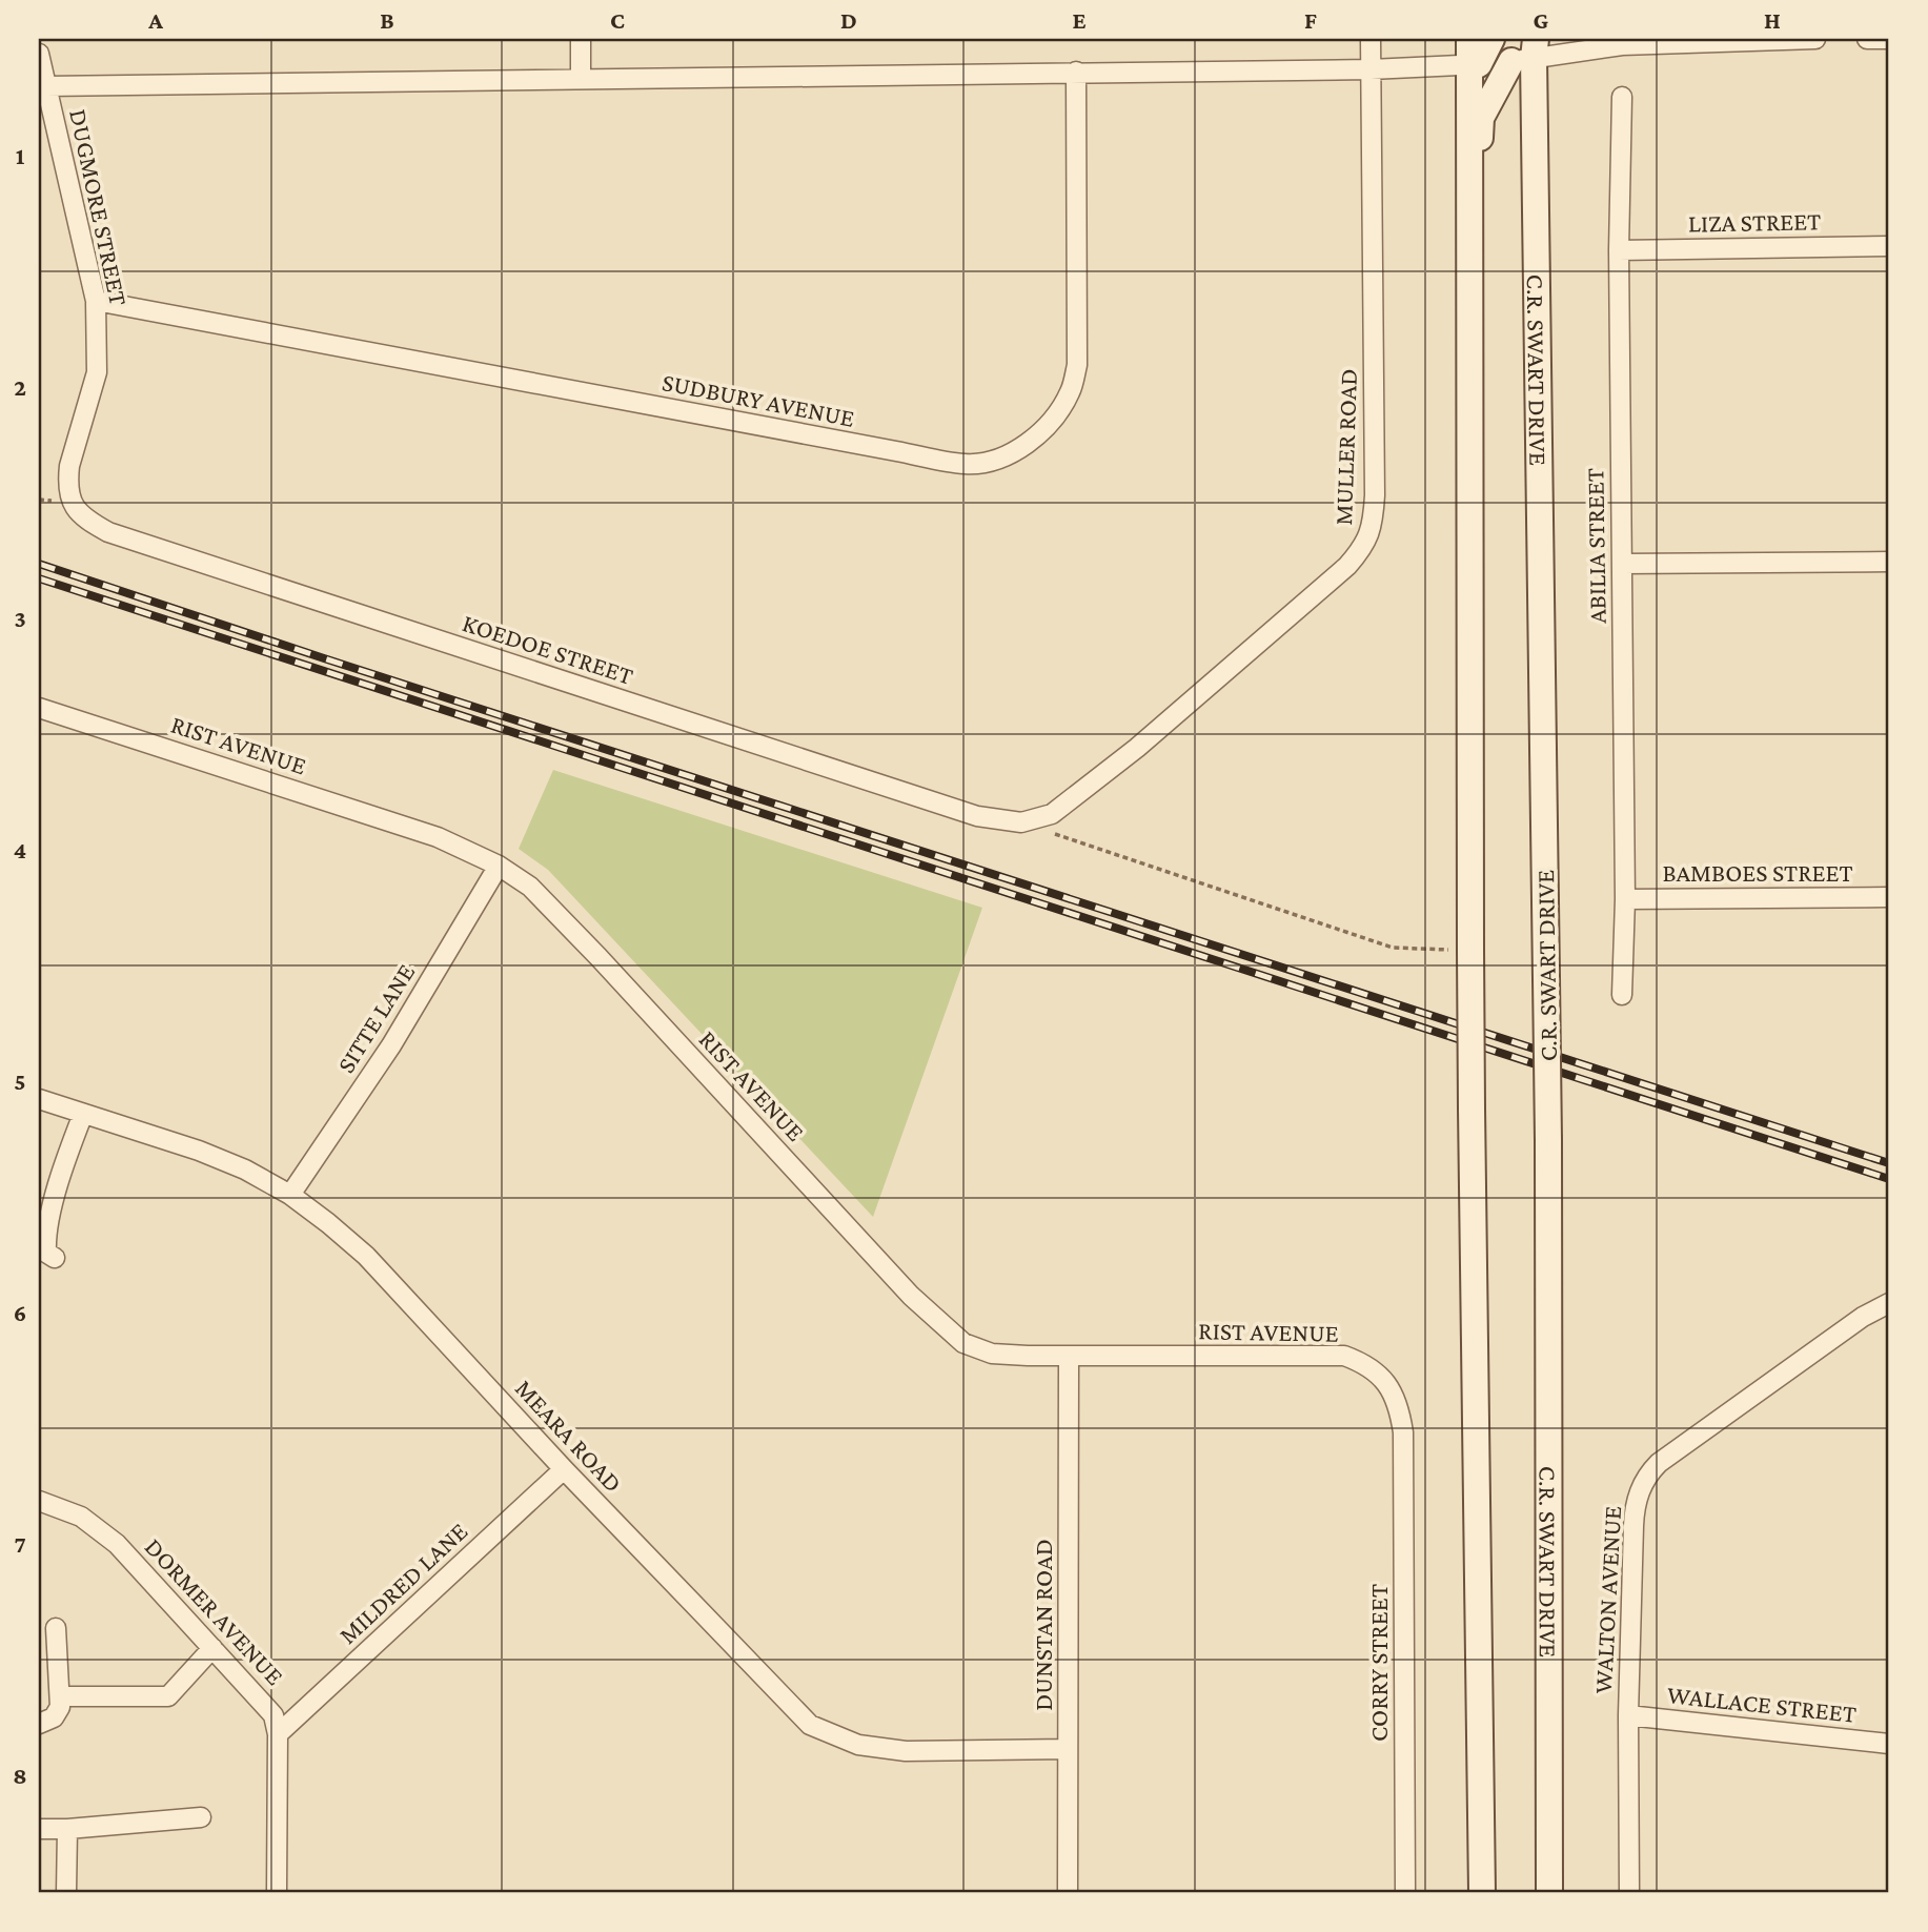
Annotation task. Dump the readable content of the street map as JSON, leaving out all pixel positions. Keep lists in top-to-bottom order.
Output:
{
  "streets": {
    "main road": ["C.R. SWART DRIVE"],
    "street": [
      "DUGMORE STREET",
      "LIZA STREET",
      "SUDBURY AVENUE",
      "MULLER ROAD",
      "ABILIA STREET",
      "KOEDOE STREET",
      "RIST AVENUE",
      "BAMBOES STREET",
      "SITTE LANE",
      "MEARA ROAD",
      "MILDRED LANE",
      "WALTON AVENUE",
      "DORMER AVENUE",
      "DUNSTAN ROAD",
      "CORRY STREET",
      "WALLACE STREET"
    ]
  },
  "crossings": [
    ["DUGMORE STREET", "SUDBURY AVENUE"],
    ["DUGMORE STREET", "KOEDOE STREET"],
    ["LIZA STREET", "ABILIA STREET"],
    ["MULLER ROAD", "KOEDOE STREET"],
    ["ABILIA STREET", "BAMBOES STREET"],
    ["RIST AVENUE", "SITTE LANE"],
    ["RIST AVENUE", "DUNSTAN ROAD"],
    ["RIST AVENUE", "CORRY STREET"],
    ["SITTE LANE", "MEARA ROAD"],
    ["MEARA ROAD", "MILDRED LANE"],
    ["MEARA ROAD", "DUNSTAN ROAD"],
    ["MILDRED LANE", "DORMER AVENUE"],
    ["WALTON AVENUE", "WALLACE STREET"]
  ],
  "grid": {
    "columns": [
      "A",
      "B",
      "C",
      "D",
      "E",
      "F",
      "G",
      "H"
    ],
    "rows": [
      "1",
      "2",
      "3",
      "4",
      "5",
      "6",
      "7",
      "8"
    ]
  }
}
